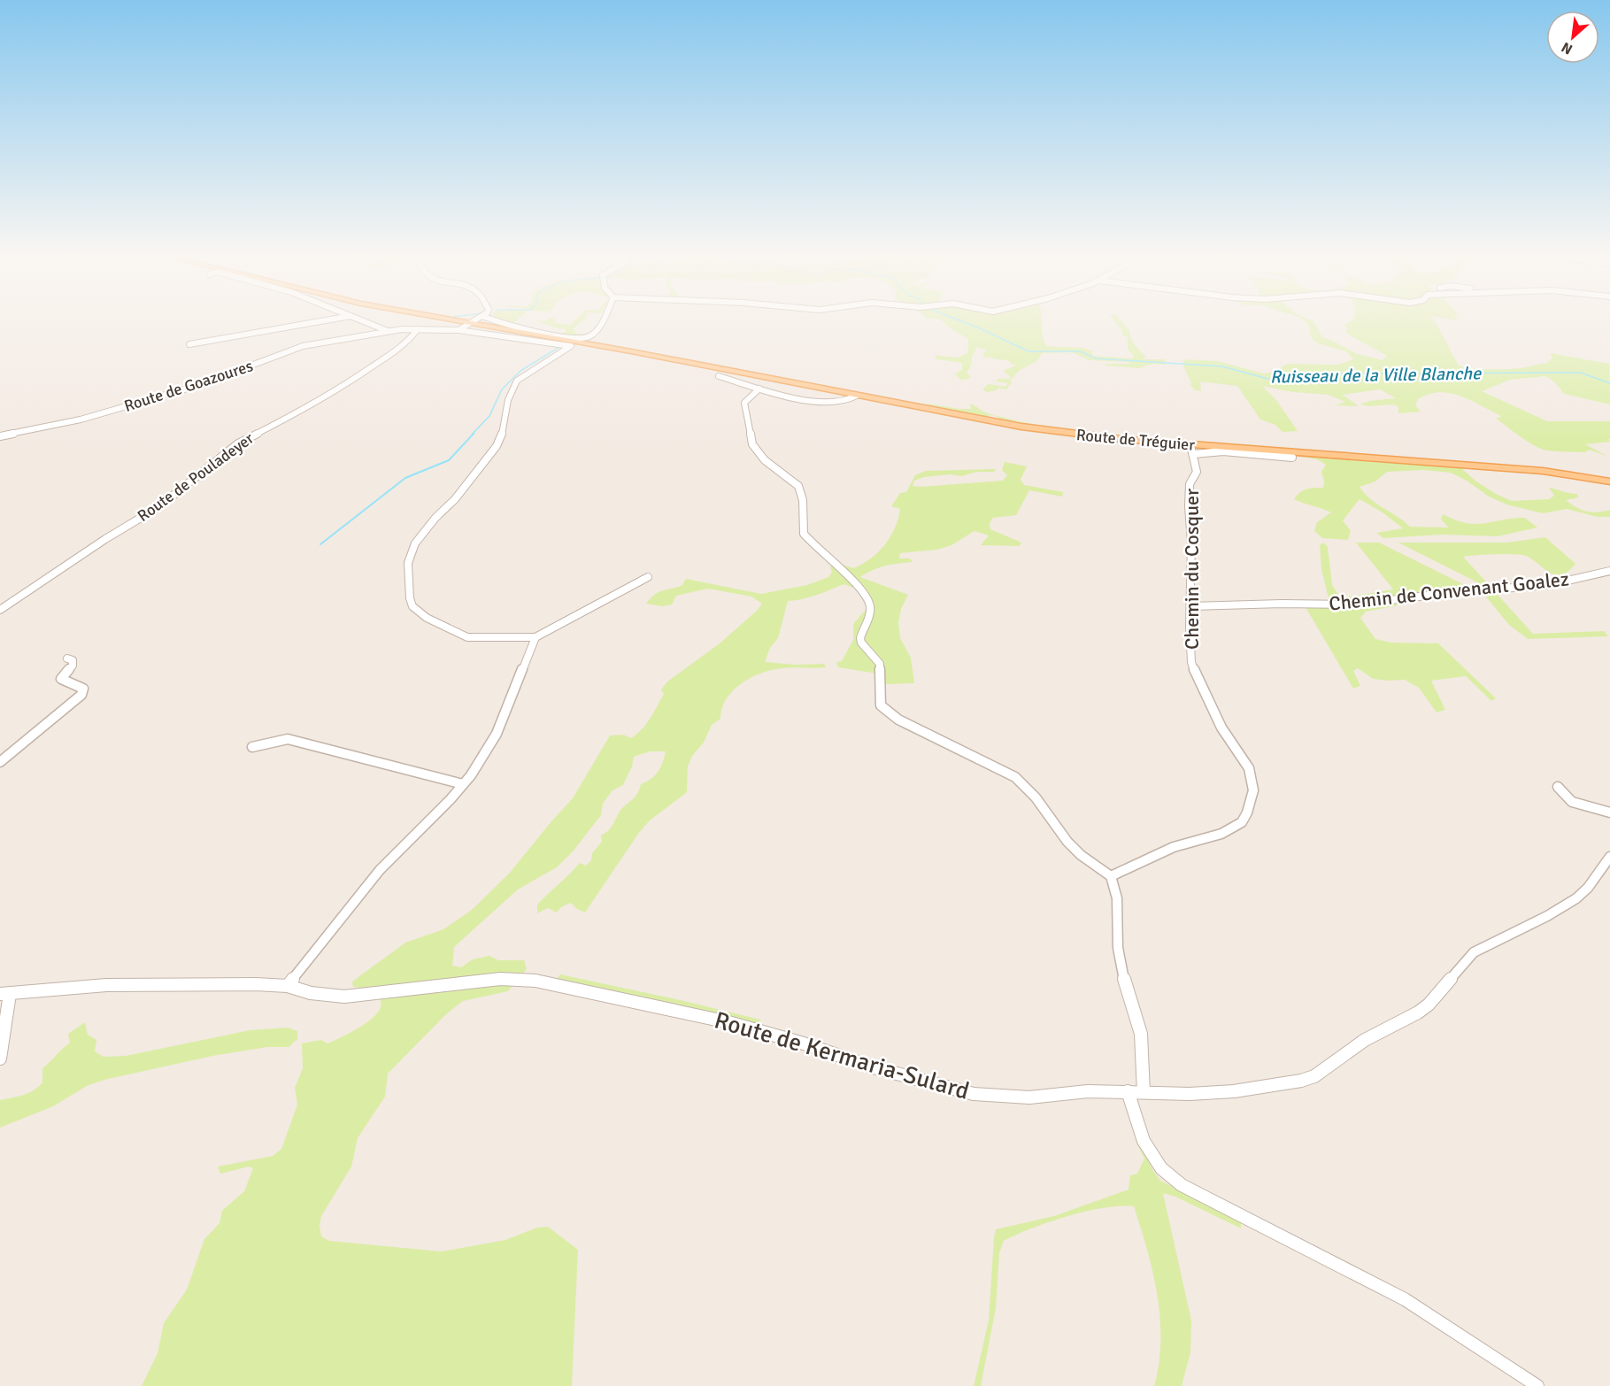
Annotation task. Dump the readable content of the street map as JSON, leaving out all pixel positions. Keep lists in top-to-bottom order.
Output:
{
  "streets": {
    "main road": ["Route de Tréguier"],
    "street": [
      "Route de Goazoures",
      "Route de Pouladeyer",
      "Chemin du Cosquer",
      "Chemin de Convenant Goalez",
      "Route de Kermaria-Sulard"
    ]
  },
  "crossings": [
    ["Route de Goazoures", "Route de Pouladeyer"],
    ["Route de Tréguier", "Chemin du Cosquer"],
    ["Chemin du Cosquer", "Chemin de Convenant Goalez"]
  ],
  "water": ["Ruisseau de la Ville Blanche"],
  "north": "bottom left"
}
